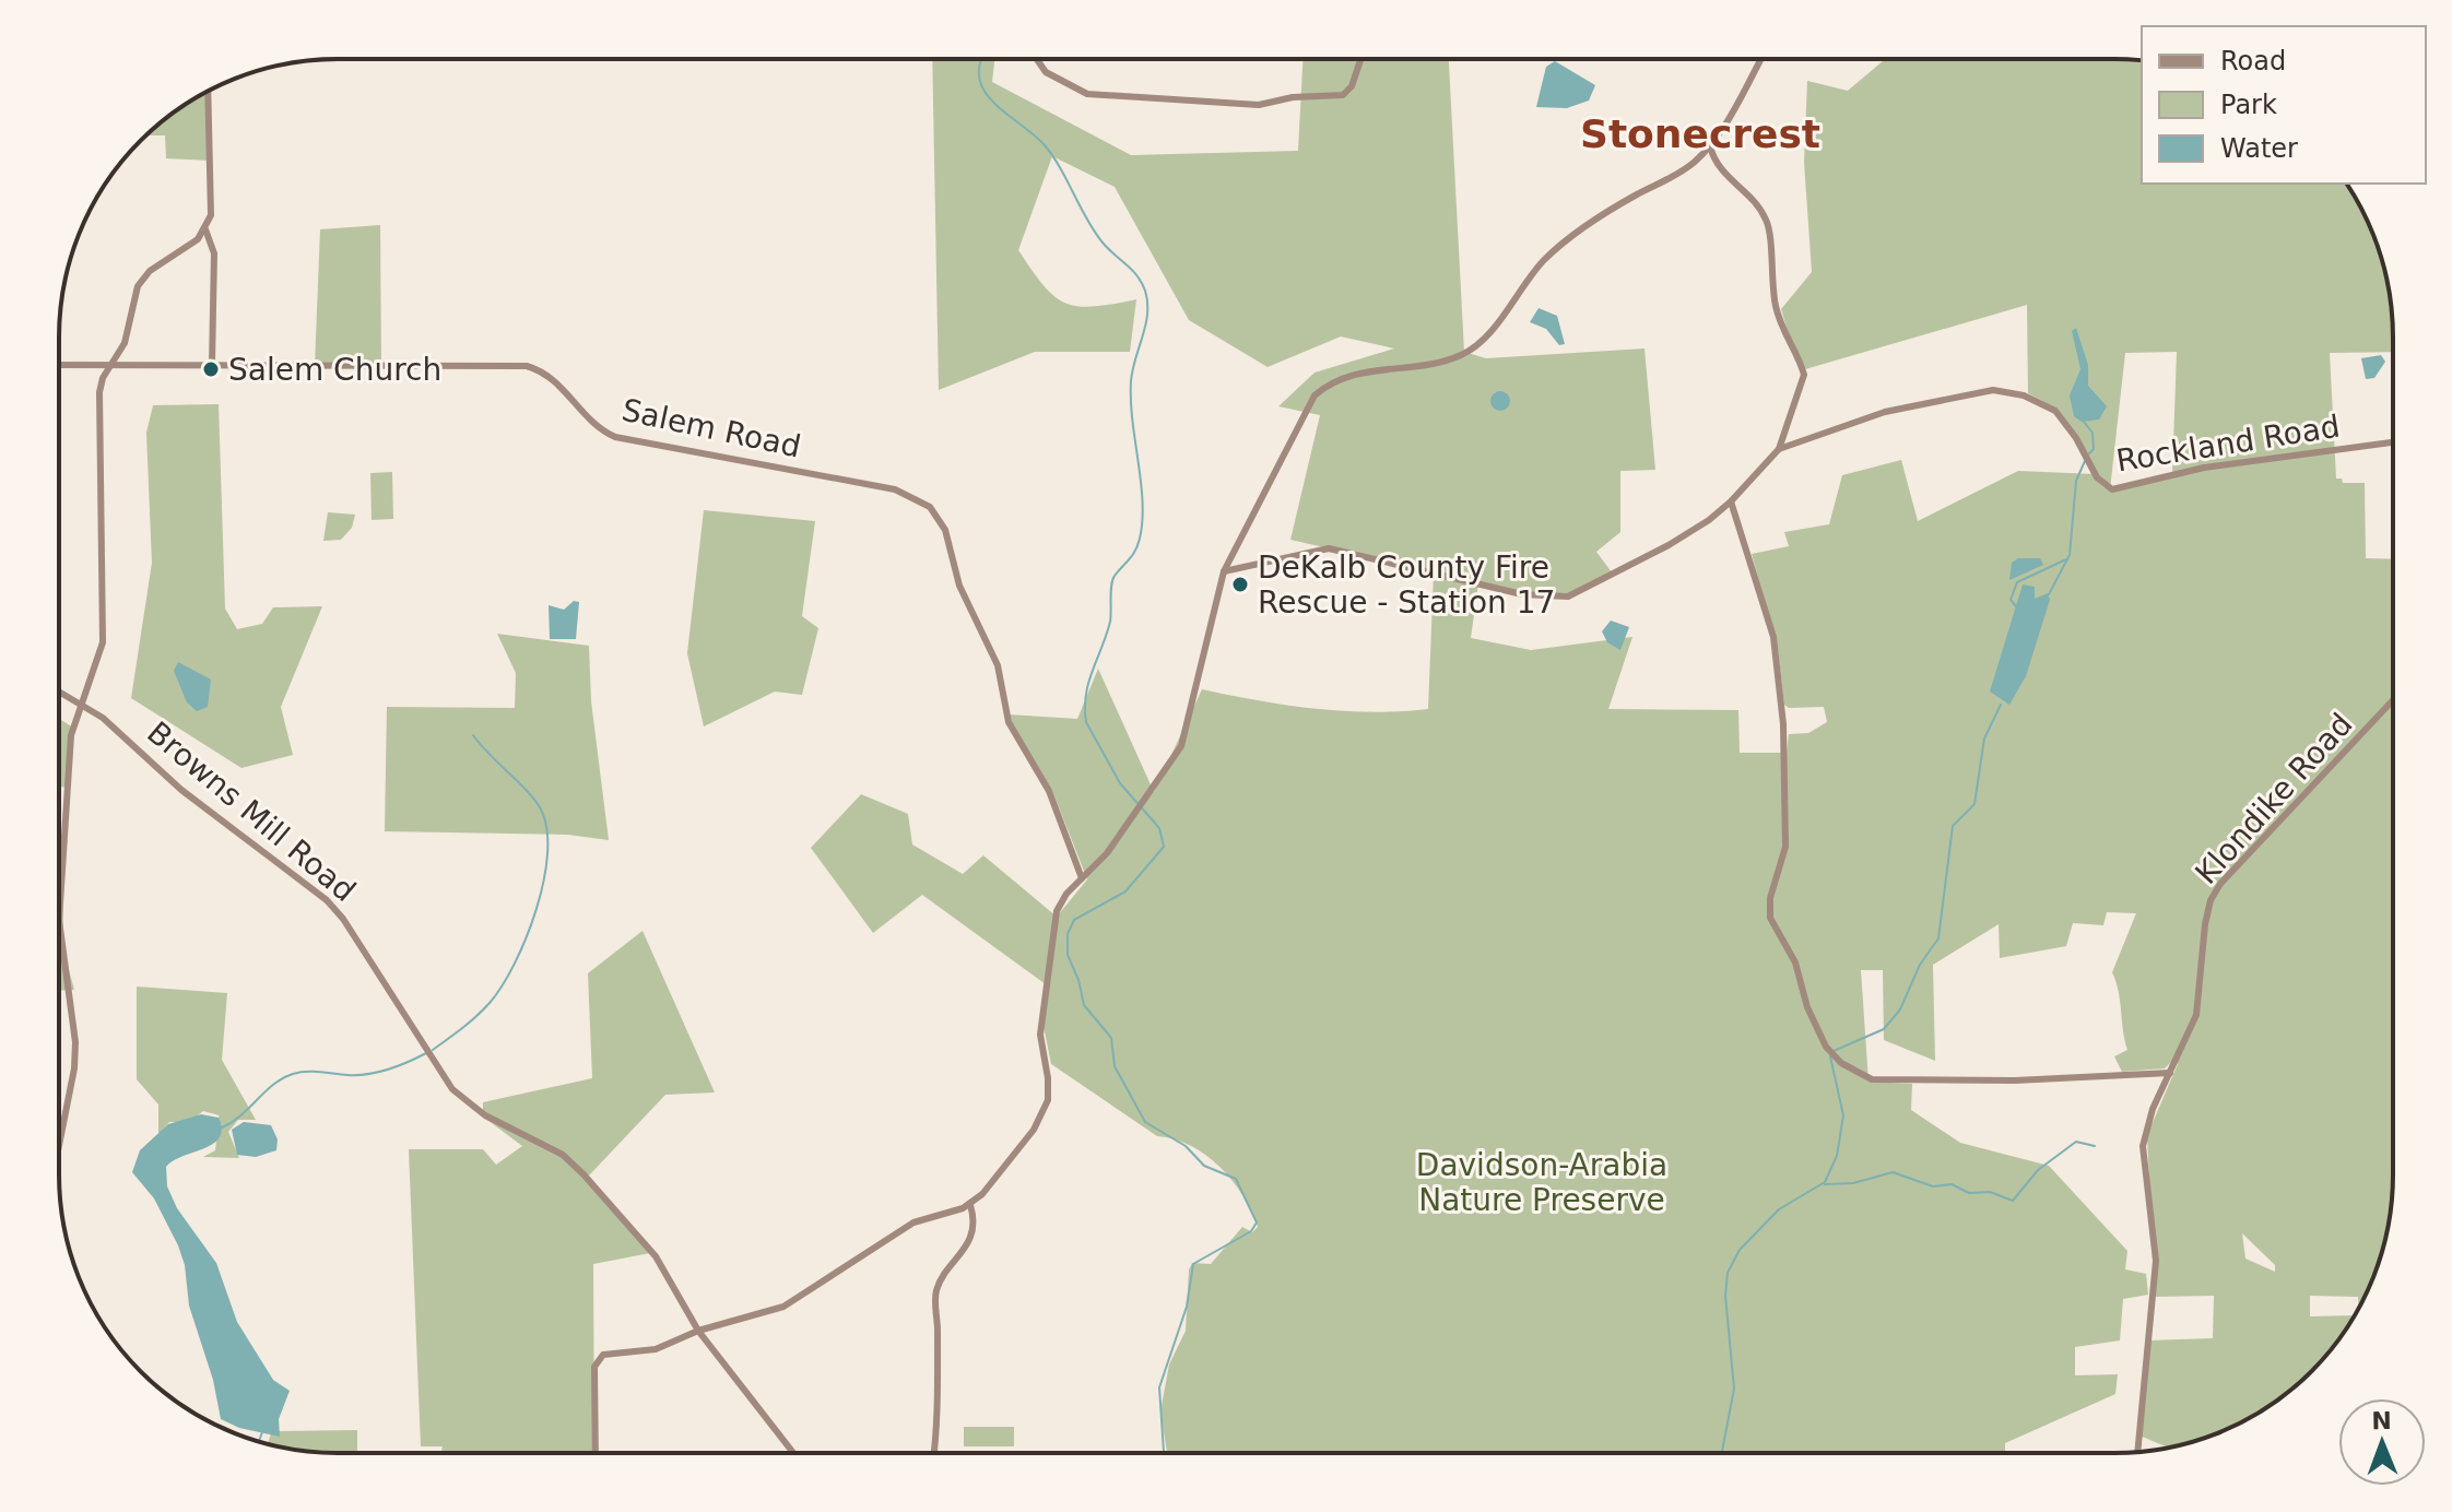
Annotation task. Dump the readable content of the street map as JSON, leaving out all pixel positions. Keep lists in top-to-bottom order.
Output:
{
  "streets": {
    "main road": [
      "Salem Road",
      "Rockland Road",
      "Klondike Road",
      "Browns Mill Road"
    ]
  },
  "districts": ["Stonecrest"],
  "parks": ["Davidson-Arabia Nature Preserve"],
  "places": ["Salem Church", "DeKalb County Fire Rescue - Station 17"],
  "legend": ["Road", "Park", "Water"],
  "north": "top"
}
